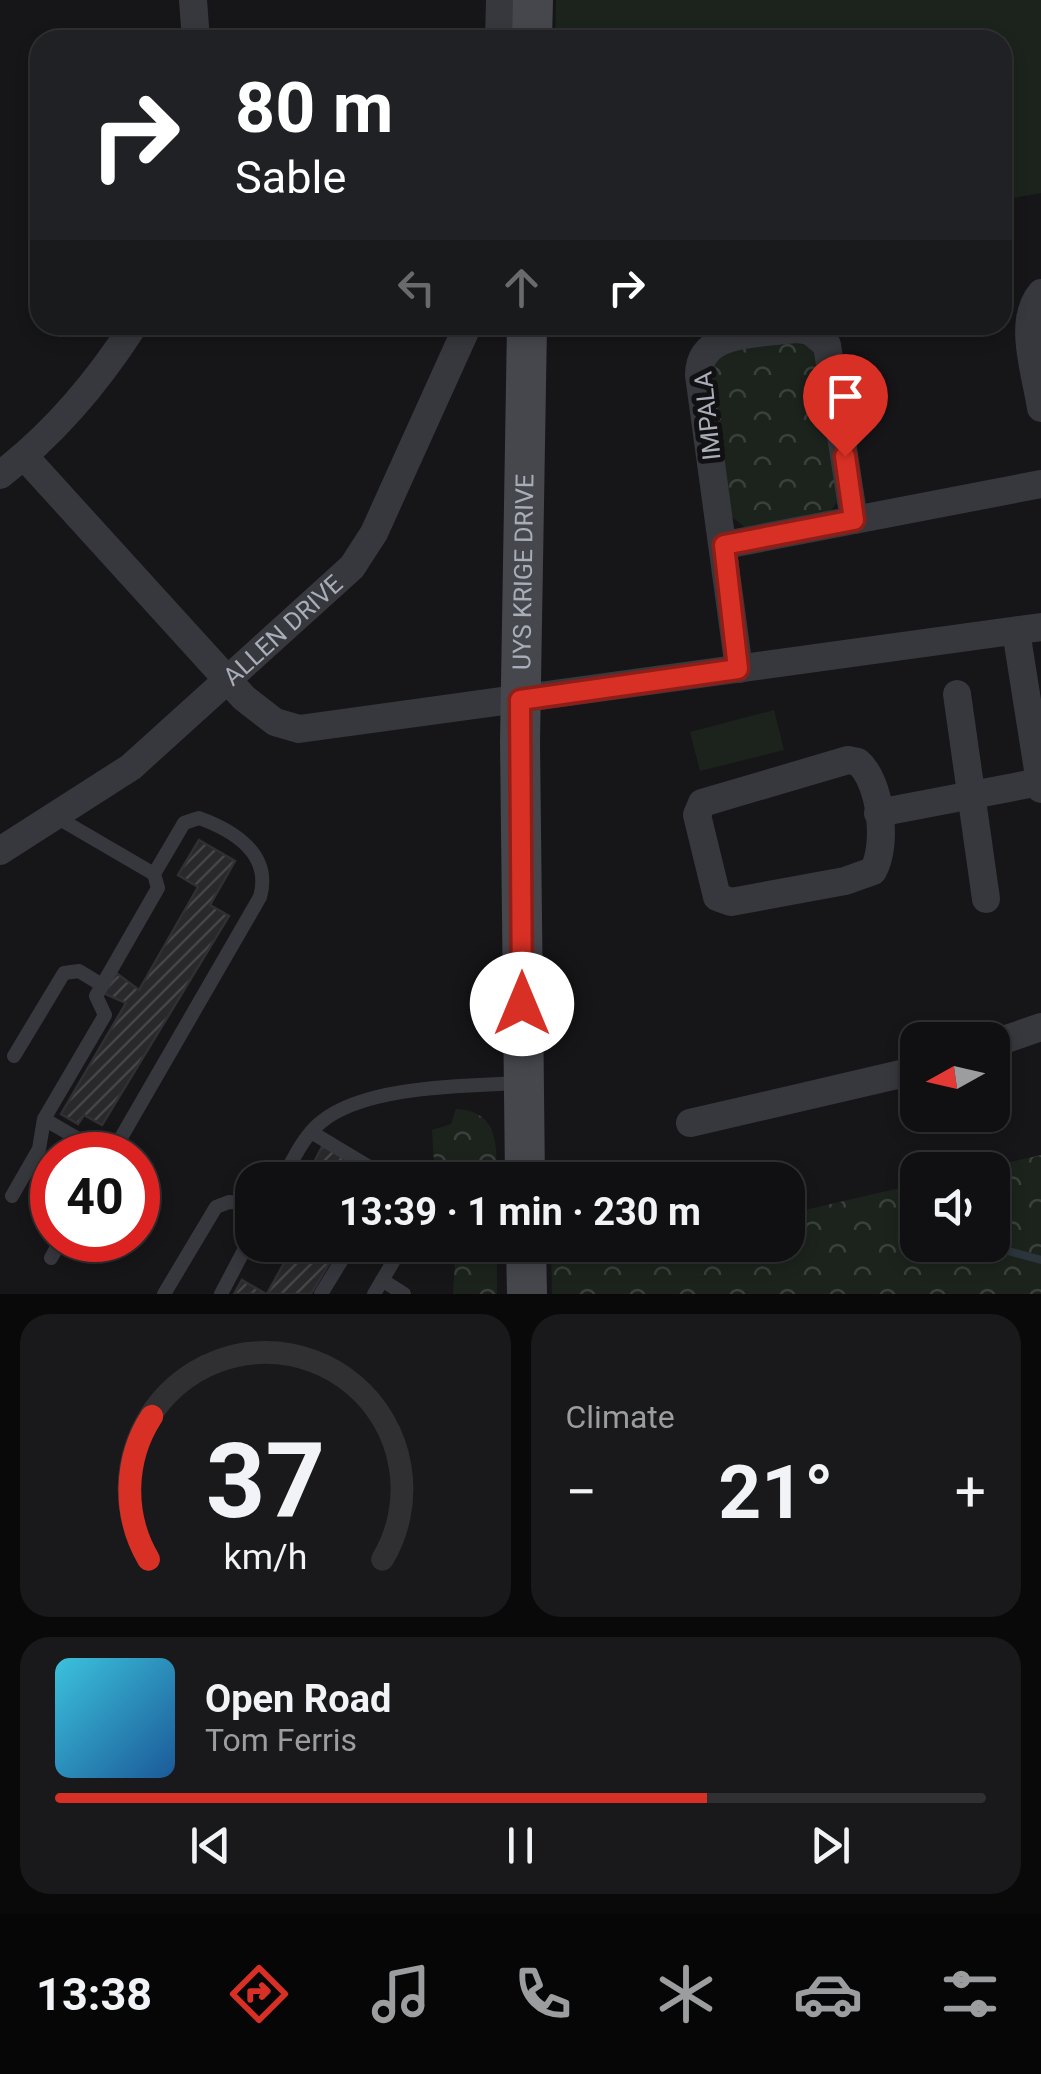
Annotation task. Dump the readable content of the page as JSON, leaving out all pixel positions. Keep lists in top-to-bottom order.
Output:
{
  "streets": {
    "street": ["IMPALA", "UYS KRIGE DRIVE", "ALLEN DRIVE"]
  },
  "north": "left",
  "page": {
    "turn": ["80 m", "Sable"],
    "limit": "40",
    "trip": "13:39 · 1 min · 230 m",
    "tile": "Climate",
    "heat": ["−", "21°", "+"],
    "song": ["Open Road", "Tom Ferris"],
    "tabs": "13:38",
    "gauge": ["37", "km/h"]
  }
}
